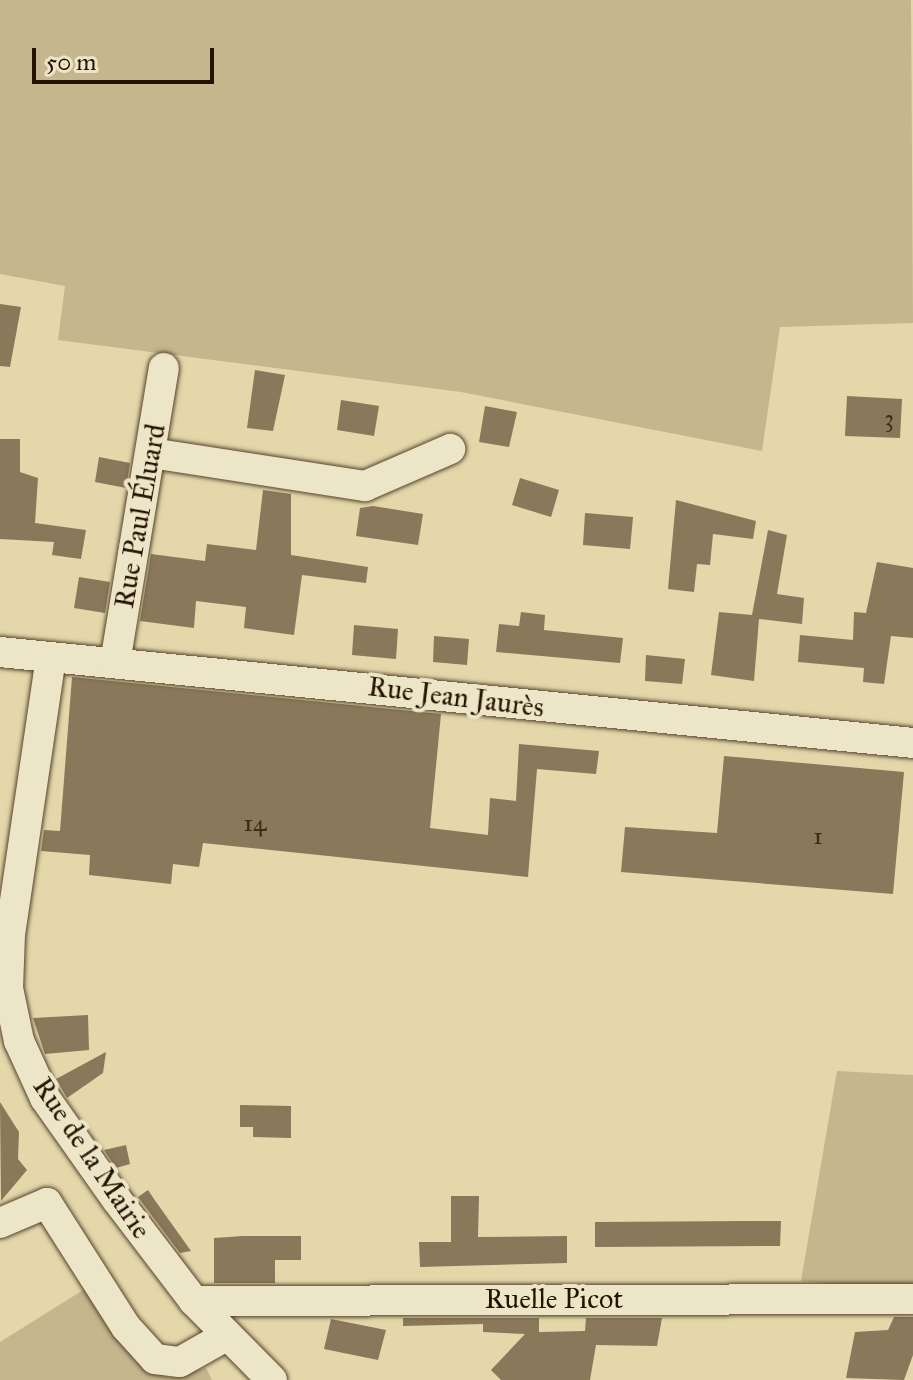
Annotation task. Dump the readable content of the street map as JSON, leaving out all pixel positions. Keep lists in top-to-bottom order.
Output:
{
  "streets": {
    "street": [
      "Rue Paul Éluard",
      "Rue Jean Jaurès",
      "Rue de la Mairie",
      "Ruelle Picot"
    ]
  },
  "crossings": [
    ["Rue Paul Éluard", "Rue Jean Jaurès"],
    ["Rue Jean Jaurès", "Rue de la Mairie"],
    ["Rue de la Mairie", "Ruelle Picot"]
  ],
  "house_numbers": ["3", "14", "1"],
  "scale_bar": "50 m"
}
